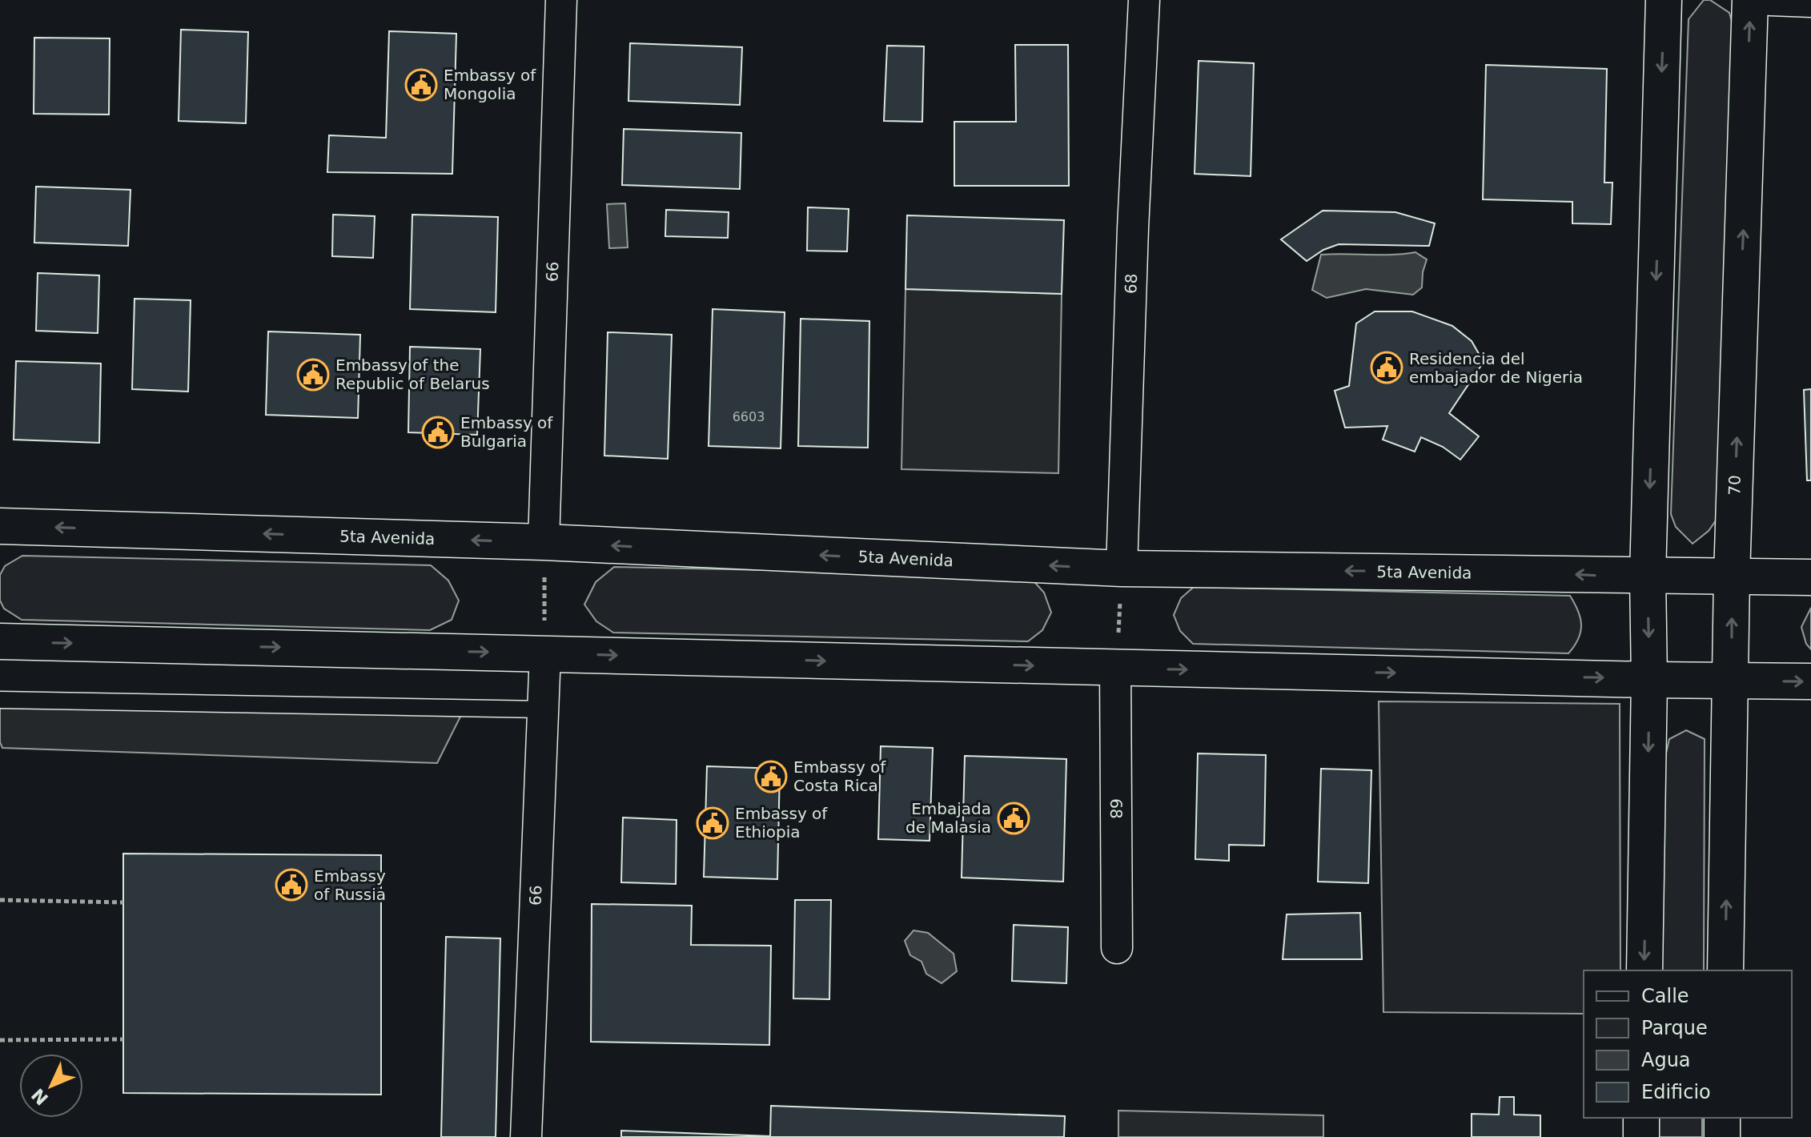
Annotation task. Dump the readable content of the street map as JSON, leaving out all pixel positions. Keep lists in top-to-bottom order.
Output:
{
  "streets": {
    "main road": ["70", "5ta Avenida"],
    "street": ["66", "68"]
  },
  "crossings": [
    ["66", "5ta Avenida"],
    ["68", "5ta Avenida"],
    ["70", "5ta Avenida"]
  ],
  "places": {
    "public building": [
      "Embassy of Mongolia",
      "Residencia del embajador de Nigeria",
      "Embassy of the Republic of Belarus",
      "Embassy of Bulgaria",
      "Embassy of Costa Rica",
      "Embajada de Malasia",
      "Embassy of Ethiopia",
      "Embassy of Russia"
    ]
  },
  "house_numbers": ["6603"],
  "legend": [
    "Calle",
    "Parque",
    "Agua",
    "Edificio"
  ],
  "north": "bottom left"
}
